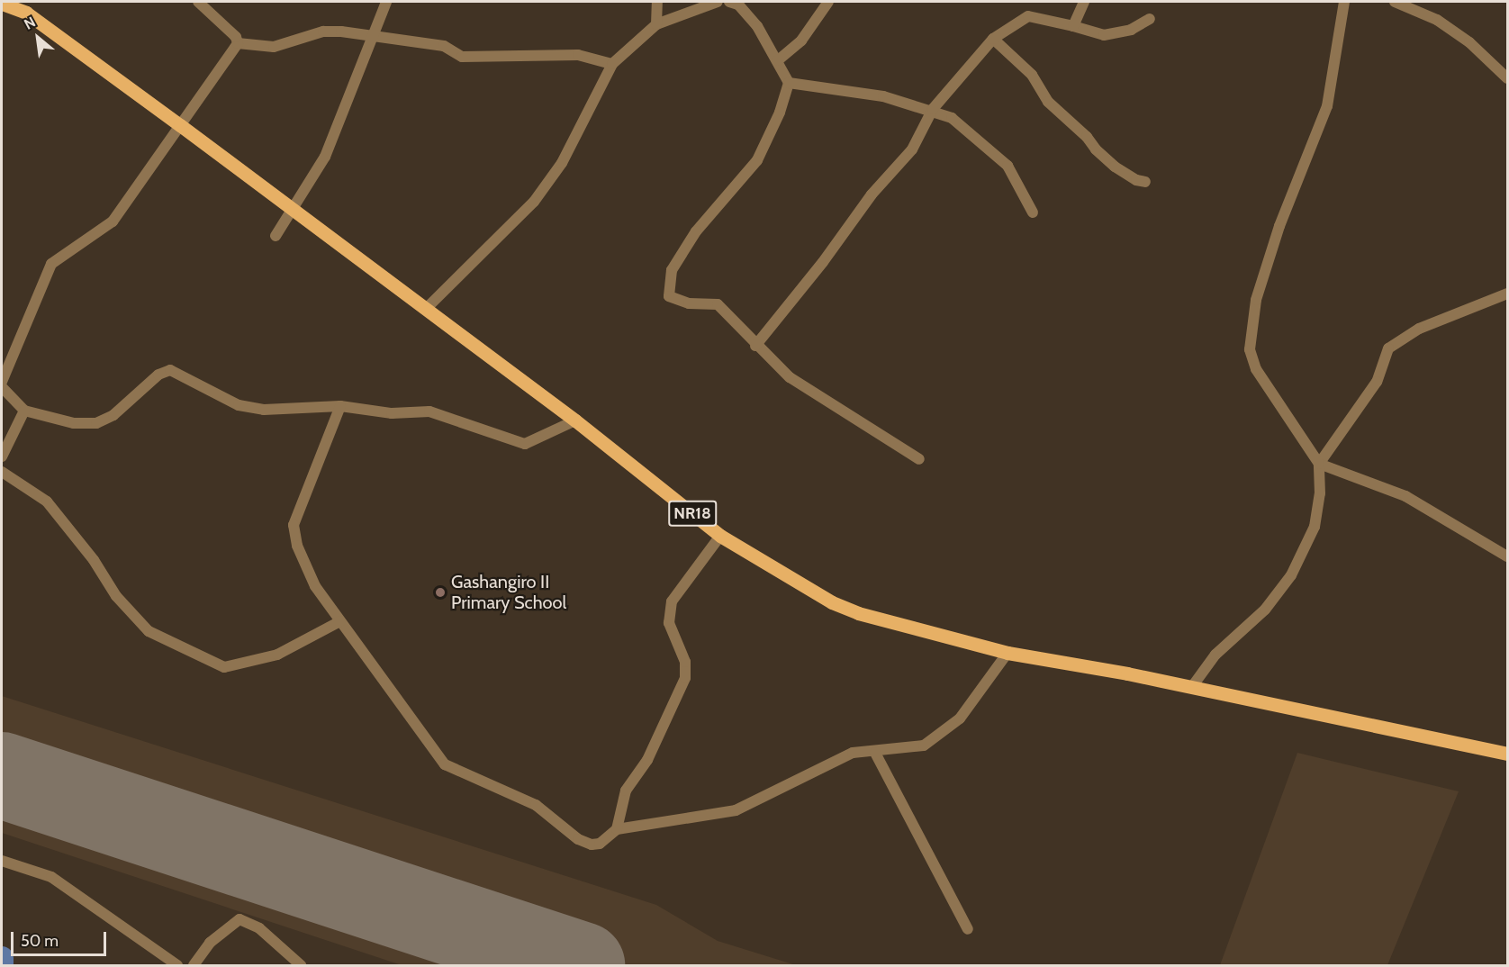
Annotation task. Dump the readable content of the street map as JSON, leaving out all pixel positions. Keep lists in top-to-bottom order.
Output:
{
  "streets": {
    "main road": ["NR18"]
  },
  "places": ["Gashangiro II Primary School"],
  "scale_bar": "50 m",
  "north": "top left"
}
